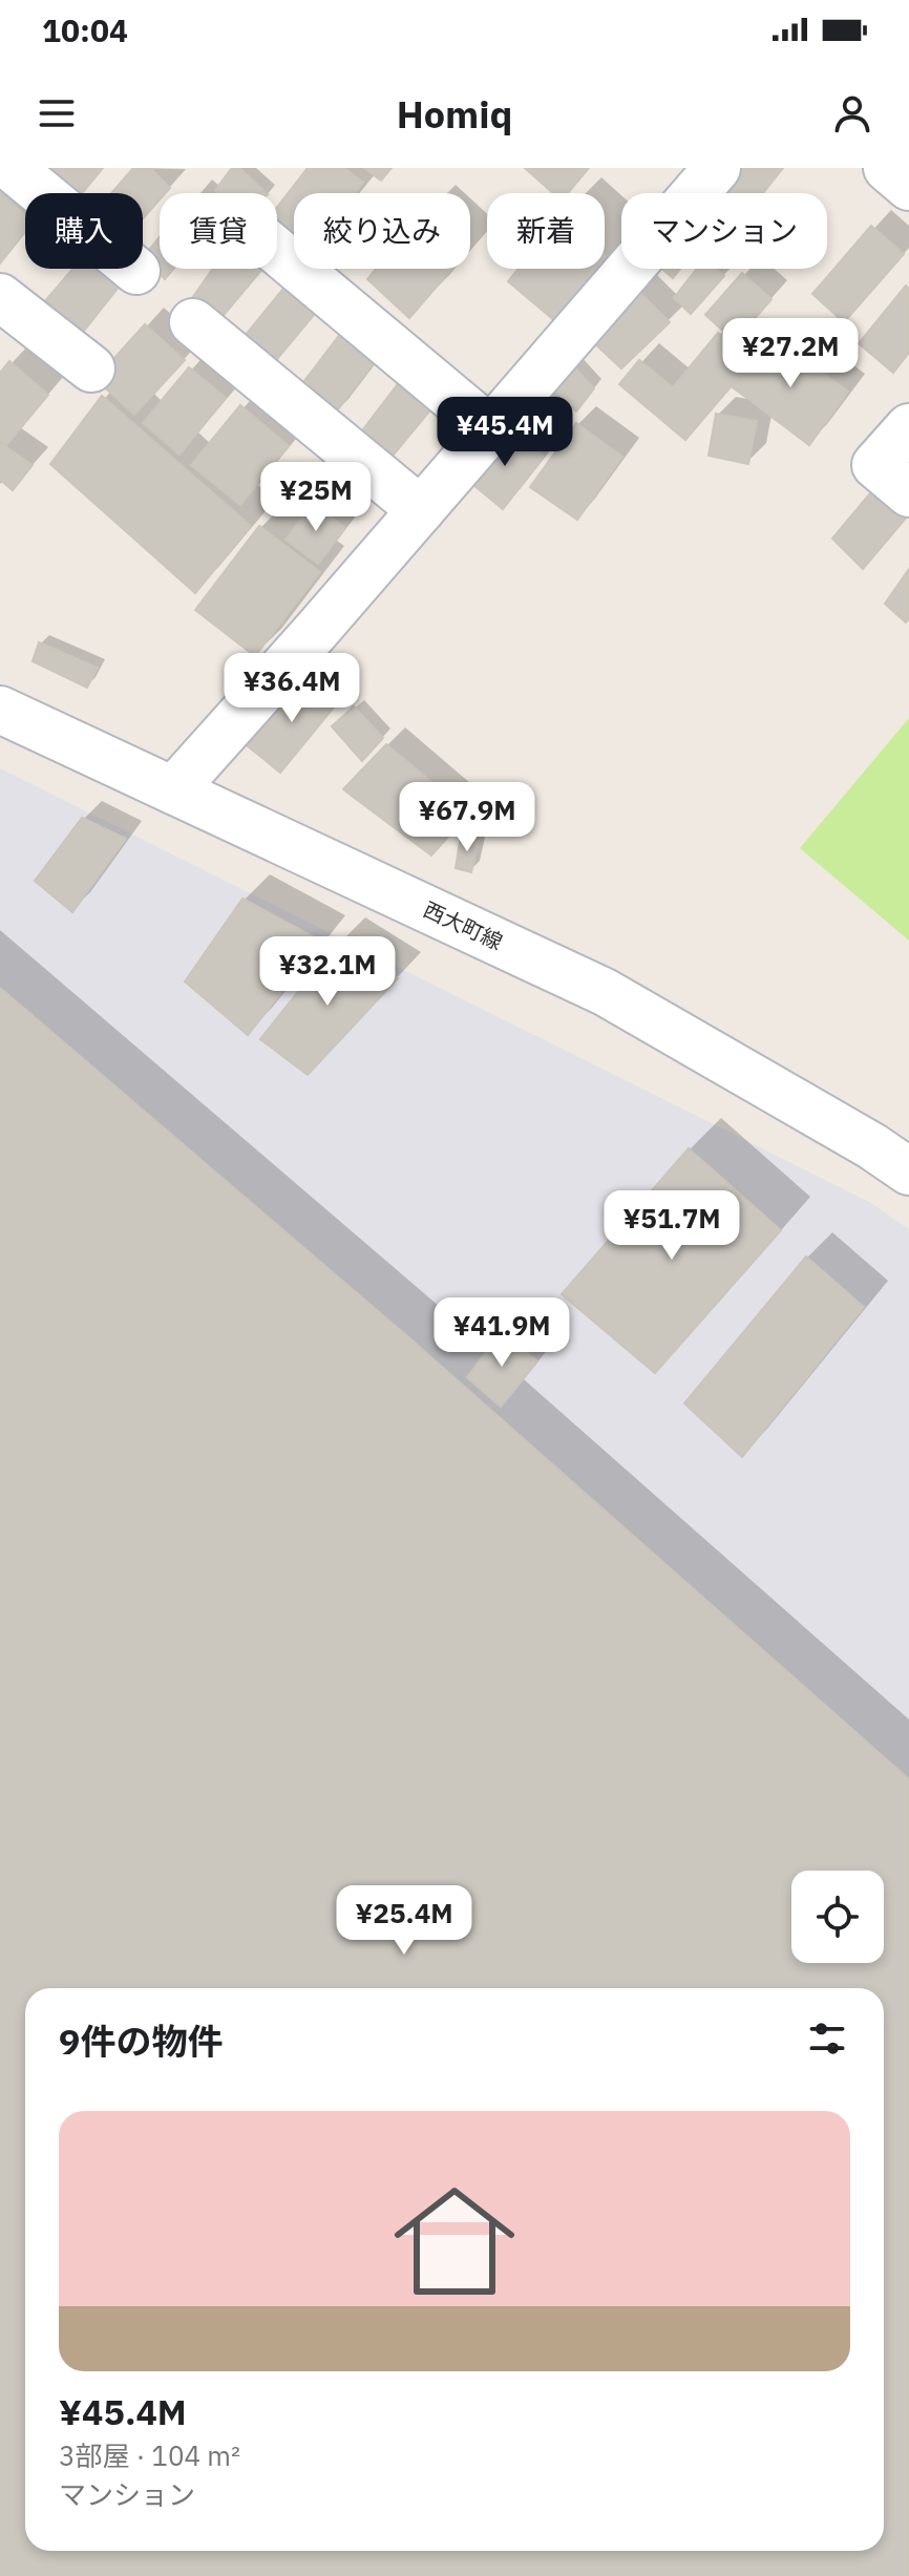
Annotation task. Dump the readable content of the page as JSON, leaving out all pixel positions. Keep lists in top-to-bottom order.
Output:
{
  "streets": {
    "street": ["西大町線"]
  },
  "page": {
    "status": "10:04",
    "header": "Homiq",
    "chip": [
      "購入",
      "賃貸",
      "絞り込み",
      "新着",
      "マンション"
    ],
    "price": [
      "¥27.2M",
      "¥45.4M",
      "¥25M",
      "¥36.4M",
      "¥67.9M",
      "¥32.1M",
      "¥51.7M",
      "¥41.9M",
      "¥25.4M"
    ],
    "heading": "9件の物件",
    "list": [
      {
        "name": "¥45.4M",
        "note": "3部屋 · 104 m² · マンション"
      }
    ]
  }
}
